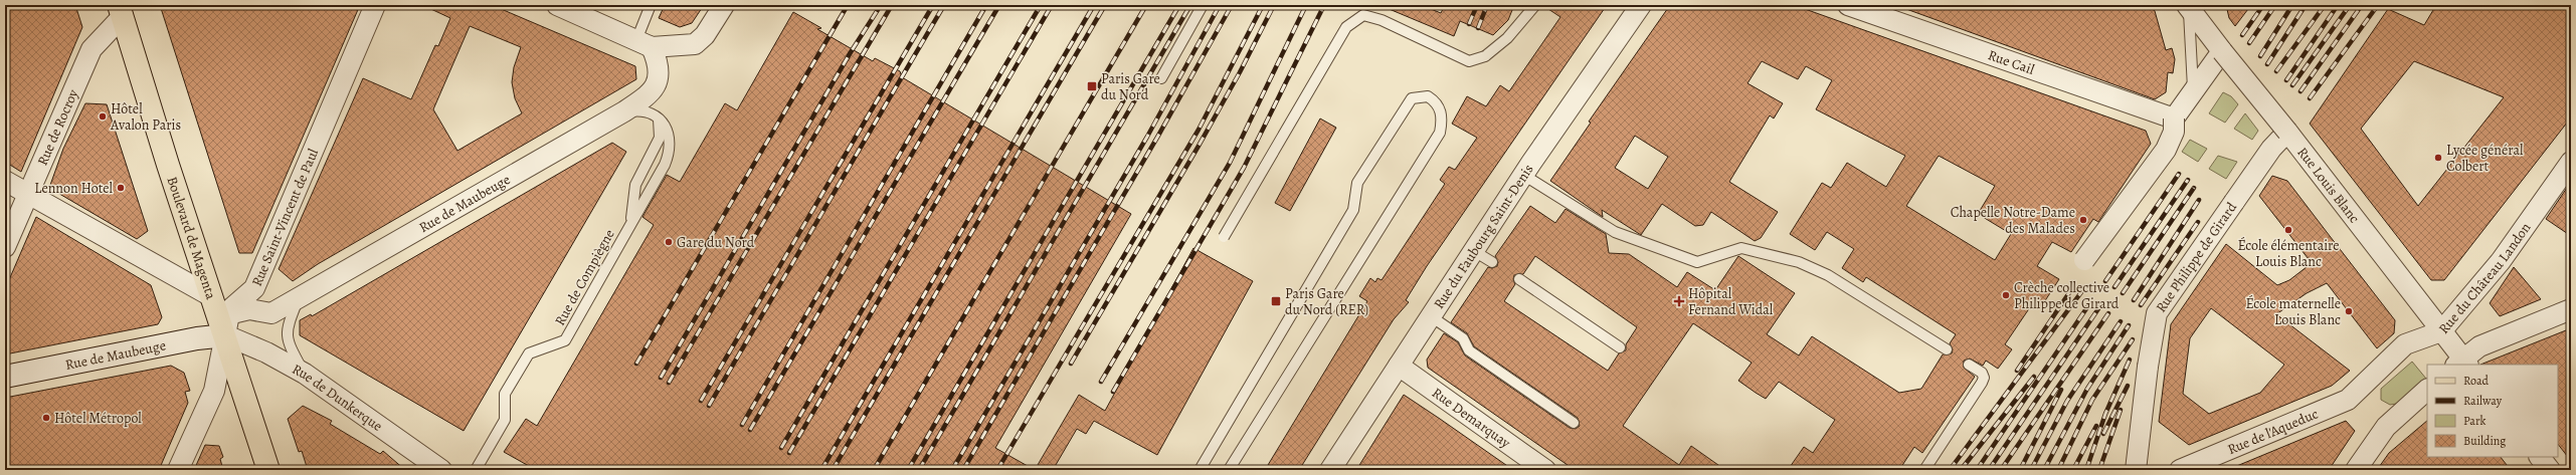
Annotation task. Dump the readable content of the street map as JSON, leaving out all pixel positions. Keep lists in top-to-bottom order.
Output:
{
  "streets": {
    "main road": ["Rue de Maubeuge", "Boulevard de Magenta"],
    "street": [
      "Rue Cail",
      "Rue de Rocroy",
      "Rue Louis Blanc",
      "Rue Saint-Vincent de Paul",
      "Rue du Faubourg Saint-Denis",
      "Rue Philippe de Girard",
      "Rue du Château Landon",
      "Rue de Dunkerque",
      "Rue Demarquay",
      "Rue de l'Aqueduc"
    ],
    "lane": ["Rue de Compiègne"]
  },
  "crossings": [
    ["Rue de Rocroy", "Boulevard de Magenta"],
    ["Rue Louis Blanc", "Rue Philippe de Girard"],
    ["Rue Louis Blanc", "Rue du Château Landon"],
    ["Rue de Maubeuge", "Rue Saint-Vincent de Paul"],
    ["Rue de Maubeuge", "Boulevard de Magenta"],
    ["Rue de Maubeuge", "Rue de Dunkerque"],
    ["Rue du Faubourg Saint-Denis", "Rue Demarquay"],
    ["Boulevard de Magenta", "Rue de Dunkerque"],
    ["Rue du Château Landon", "Rue de l'Aqueduc"]
  ],
  "places": {
    "transit": ["Paris Gare du Nord", "Paris Gare du Nord (RER)"],
    "other": [
      "Hôtel Avalon Paris",
      "Lycée général Colbert",
      "Lennon Hotel",
      "Chapelle Notre-Dame des Malades",
      "École élémentaire Louis Blanc",
      "Gare du Nord",
      "Crèche collective Philippe de Girard",
      "École maternelle Louis Blanc",
      "Hôtel Métropol"
    ],
    "health": ["Hôpital Fernand Widal"]
  },
  "legend": [
    "Road",
    "Railway",
    "Park",
    "Building"
  ]
}
